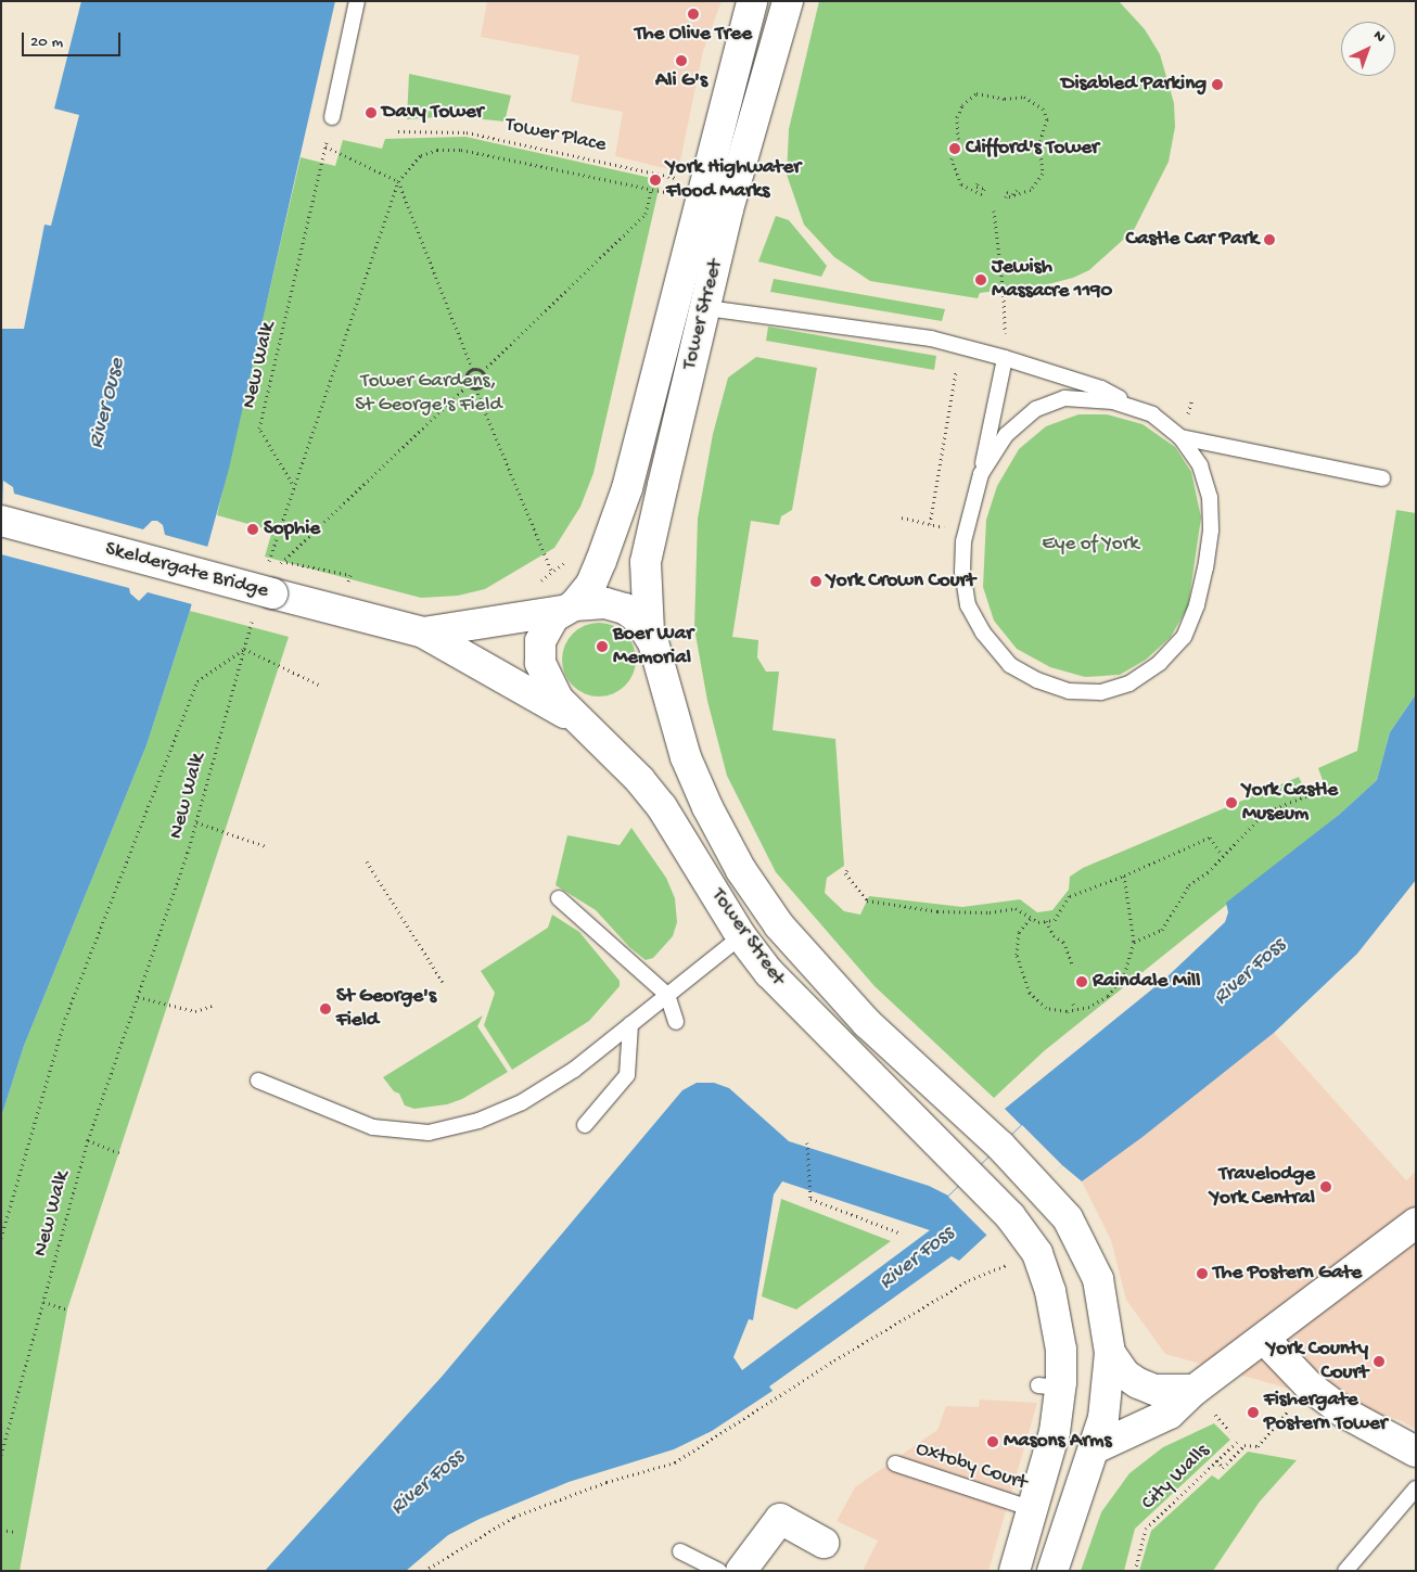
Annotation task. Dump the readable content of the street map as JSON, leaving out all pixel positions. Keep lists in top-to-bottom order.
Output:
{
  "streets": {
    "main road": ["Tower Street", "Skeldergate Bridge"],
    "lane": ["Oxtoby Court"],
    "path": ["Tower Place", "New Walk", "City Walls"]
  },
  "crossings": [
    ["Tower Place", "Tower Street"],
    ["Tower Street", "Oxtoby Court"]
  ],
  "water": ["River Ouse", "River Foss"],
  "parks": ["Tower Gardens, St George's Field", "Eye of York"],
  "places": [
    "The Olive Tree",
    "Ali G's",
    "Disabled Parking",
    "Davy Tower",
    "Clifford's Tower",
    "York Highwater Flood Marks",
    "Castle Car Park",
    "Jewish Massacre 1190",
    "Sophie",
    "York Crown Court",
    "Boer War Memorial",
    "York Castle Museum",
    "Raindale Mill",
    "St George's Field",
    "Travelodge York Central",
    "The Postern Gate",
    "York County Court",
    "Fishergate Postern Tower",
    "Masons Arms"
  ],
  "scale_bar": "20 m",
  "north": "top right"
}
